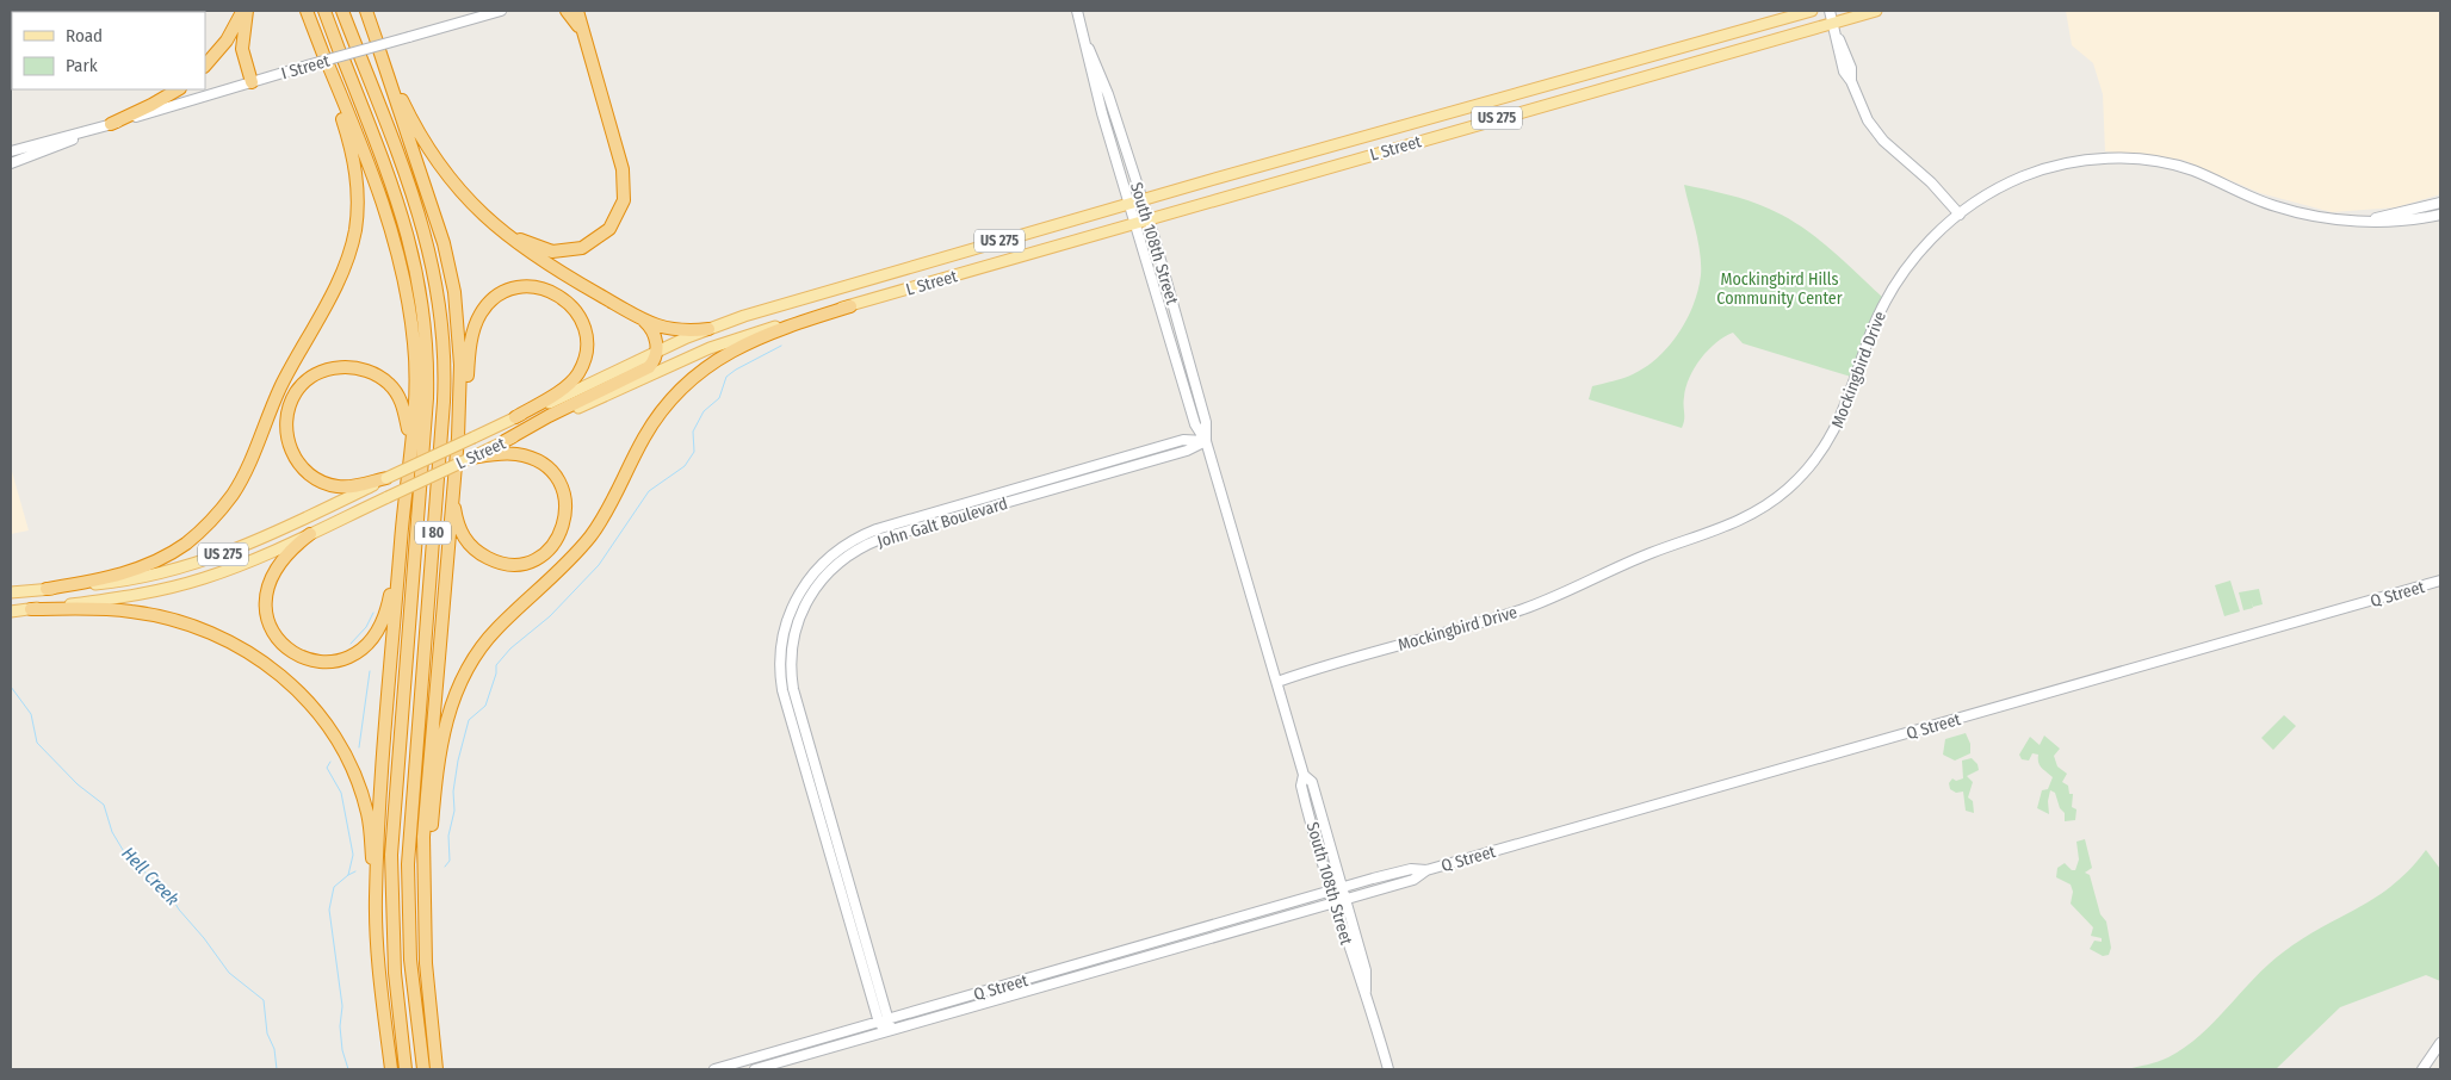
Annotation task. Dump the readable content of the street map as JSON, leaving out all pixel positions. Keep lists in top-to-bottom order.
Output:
{
  "streets": {
    "highway": ["I 80"],
    "main road": [
      "I Street",
      "US 275",
      "L Street",
      "South 108th Street",
      "Mockingbird Drive",
      "John Galt Boulevard",
      "Q Street"
    ]
  },
  "crossings": [
    ["L Street", "South 108th Street"],
    ["South 108th Street", "Mockingbird Drive"],
    ["South 108th Street", "John Galt Boulevard"],
    ["South 108th Street", "Q Street"],
    ["John Galt Boulevard", "Q Street"]
  ],
  "water": ["Hell Creek"],
  "parks": ["Mockingbird Hills Community Center"],
  "legend": ["Road", "Park"]
}
